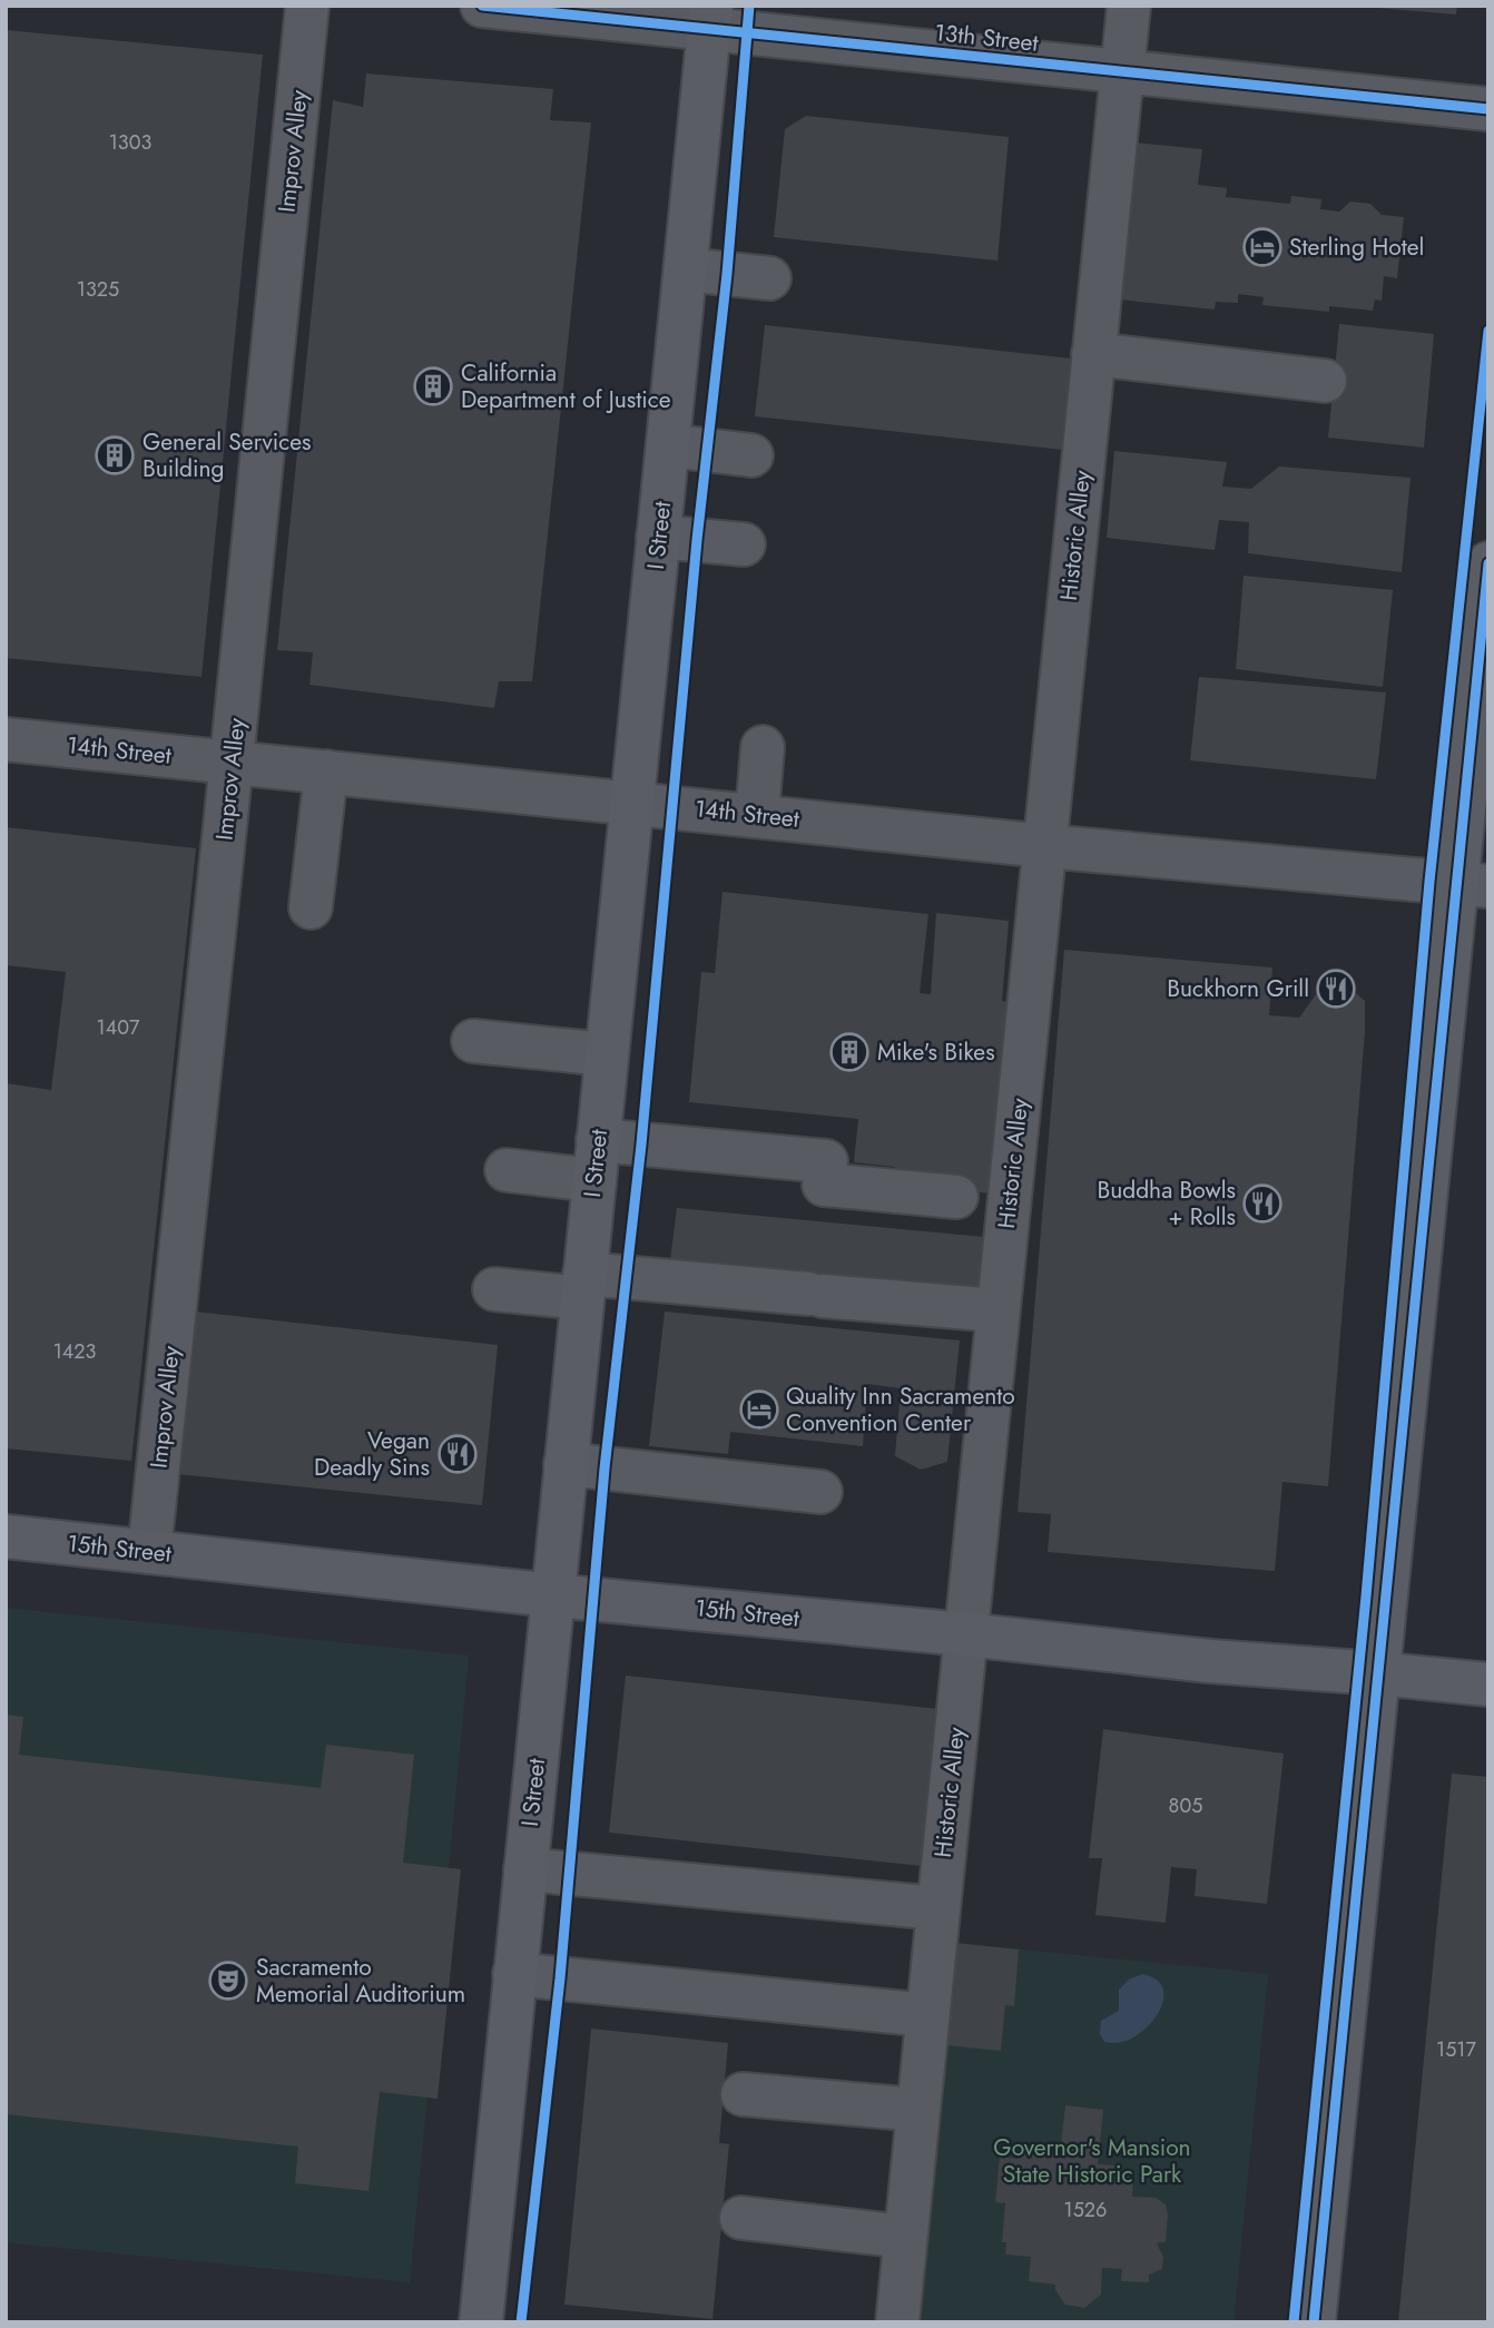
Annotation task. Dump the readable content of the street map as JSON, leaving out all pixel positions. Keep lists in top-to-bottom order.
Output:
{
  "streets": {
    "main road": ["I Street", "15th Street"],
    "street": [
      "13th Street",
      "Improv Alley",
      "Historic Alley",
      "14th Street"
    ]
  },
  "crossings": [
    ["13th Street", "I Street"],
    ["13th Street", "Historic Alley"],
    ["Improv Alley", "14th Street"],
    ["Improv Alley", "15th Street"],
    ["I Street", "14th Street"],
    ["I Street", "15th Street"],
    ["Historic Alley", "14th Street"],
    ["Historic Alley", "15th Street"]
  ],
  "parks": ["Governor's Mansion State Historic Park"],
  "places": {
    "hotel": ["Sterling Hotel", "Quality Inn Sacramento Convention Center"],
    "building": ["California Department of Justice", "General Services Building", "Mike's Bikes"],
    "restaurant": ["Buckhorn Grill", "Buddha Bowls + Rolls", "Vegan Deadly Sins"],
    "theatre": ["Sacramento Memorial Auditorium"]
  },
  "house_numbers": [
    "1303",
    "1325",
    "1407",
    "1423",
    "805",
    "1517",
    "1526"
  ]
}
